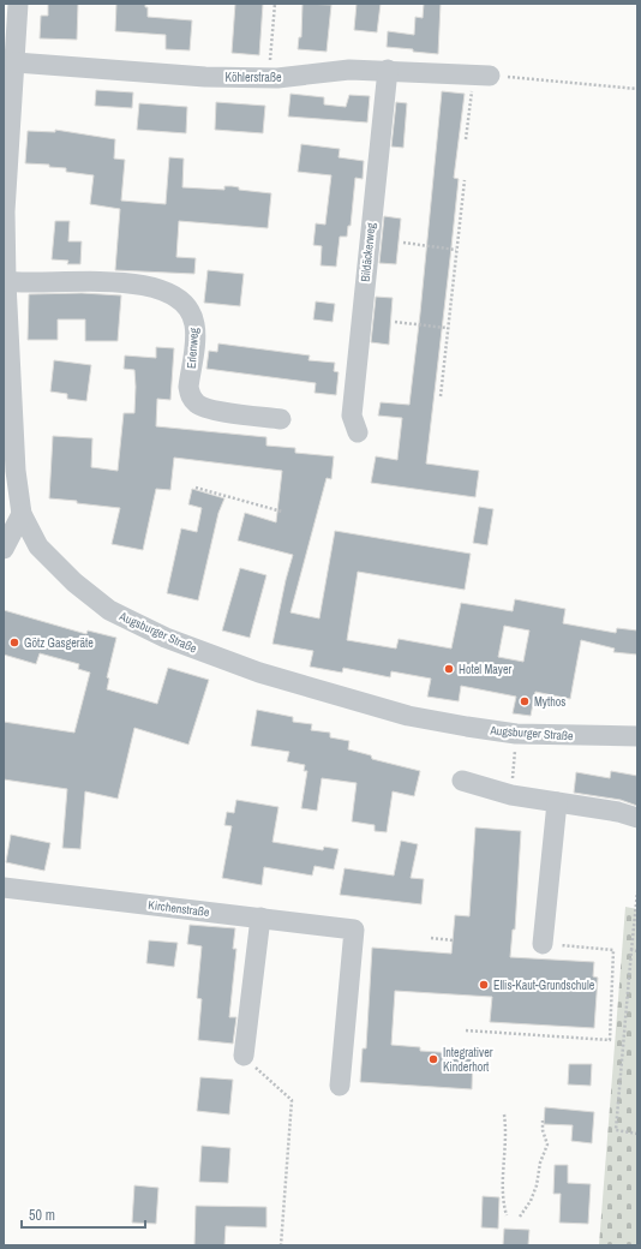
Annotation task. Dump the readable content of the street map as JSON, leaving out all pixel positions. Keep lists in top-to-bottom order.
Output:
{
  "streets": {
    "street": [
      "Köhlerstraße",
      "Bildäckerweg",
      "Erlenweg",
      "Augsburger Straße",
      "Kirchenstraße"
    ]
  },
  "crossings": [
    ["Köhlerstraße", "Bildäckerweg"],
    ["Köhlerstraße", "Augsburger Straße"],
    ["Erlenweg", "Augsburger Straße"]
  ],
  "places": [
    "Götz Gasgeräte",
    "Hotel Mayer",
    "Mythos",
    "Ellis-Kaut-Grundschule",
    "Integrativer Kinderhort"
  ],
  "scale_bar": "50 m"
}
